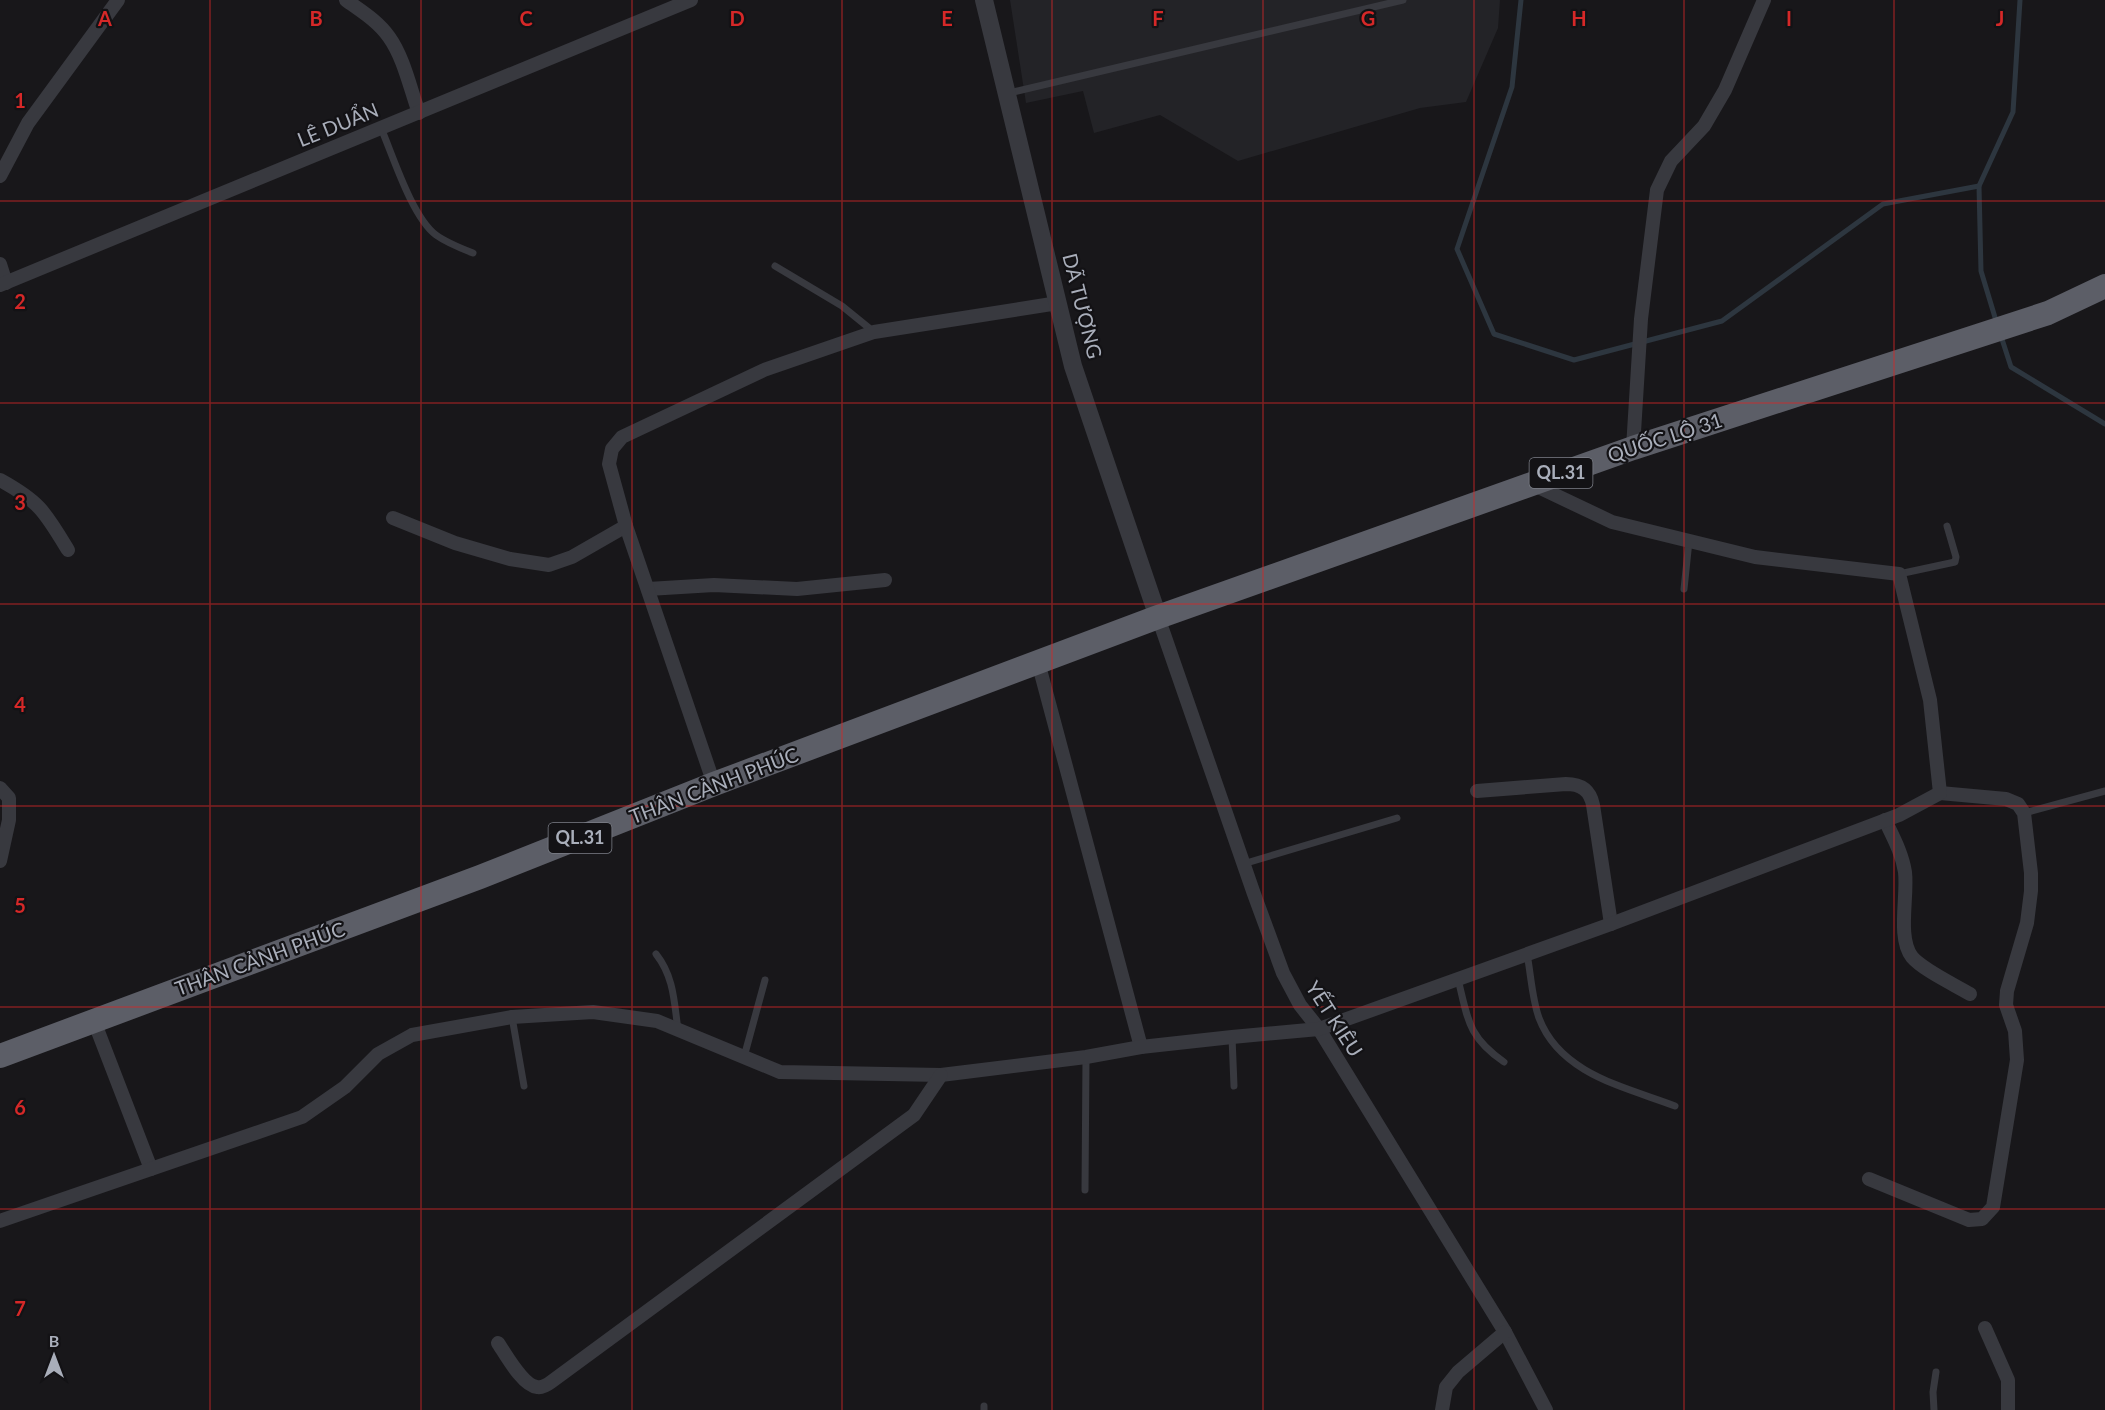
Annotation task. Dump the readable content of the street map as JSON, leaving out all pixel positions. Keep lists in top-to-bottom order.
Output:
{
  "streets": {
    "highway": ["QUỐC LỘ 31", "QL.31", "THÂN CẢNH PHÚC"],
    "street": ["LÊ DUẨN", "DÃ TƯỢNG", "YẾT KIÊU"]
  },
  "crossings": [
    ["DÃ TƯỢNG", "QUỐC LỘ 31"],
    ["DÃ TƯỢNG", "THÂN CẢNH PHÚC"],
    ["DÃ TƯỢNG", "YẾT KIÊU"],
    ["QUỐC LỘ 31", "THÂN CẢNH PHÚC"],
    ["QUỐC LỘ 31", "YẾT KIÊU"],
    ["THÂN CẢNH PHÚC", "YẾT KIÊU"]
  ],
  "north": "top",
  "grid": {
    "columns": [
      "A",
      "B",
      "C",
      "D",
      "E",
      "F",
      "G",
      "H",
      "I",
      "J"
    ],
    "rows": [
      "1",
      "2",
      "3",
      "4",
      "5",
      "6",
      "7"
    ]
  }
}
